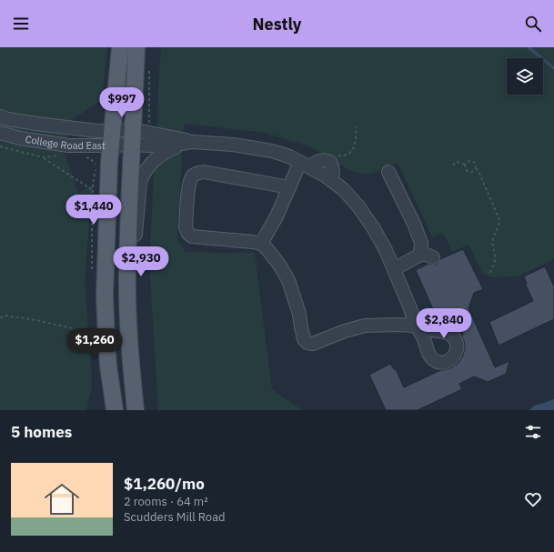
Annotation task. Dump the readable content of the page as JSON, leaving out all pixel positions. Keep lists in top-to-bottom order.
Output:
{
  "streets": {
    "street": ["College Road East"]
  },
  "page": {
    "header": "Nestly",
    "price": [
      "$997",
      "$1,440",
      "$2,930",
      "$2,840",
      "$1,260"
    ],
    "heading": "5 homes",
    "list": [
      {
        "name": "$1,260/mo",
        "note": "2 rooms · 64 m² · Scudders Mill Road"
      }
    ]
  }
}
